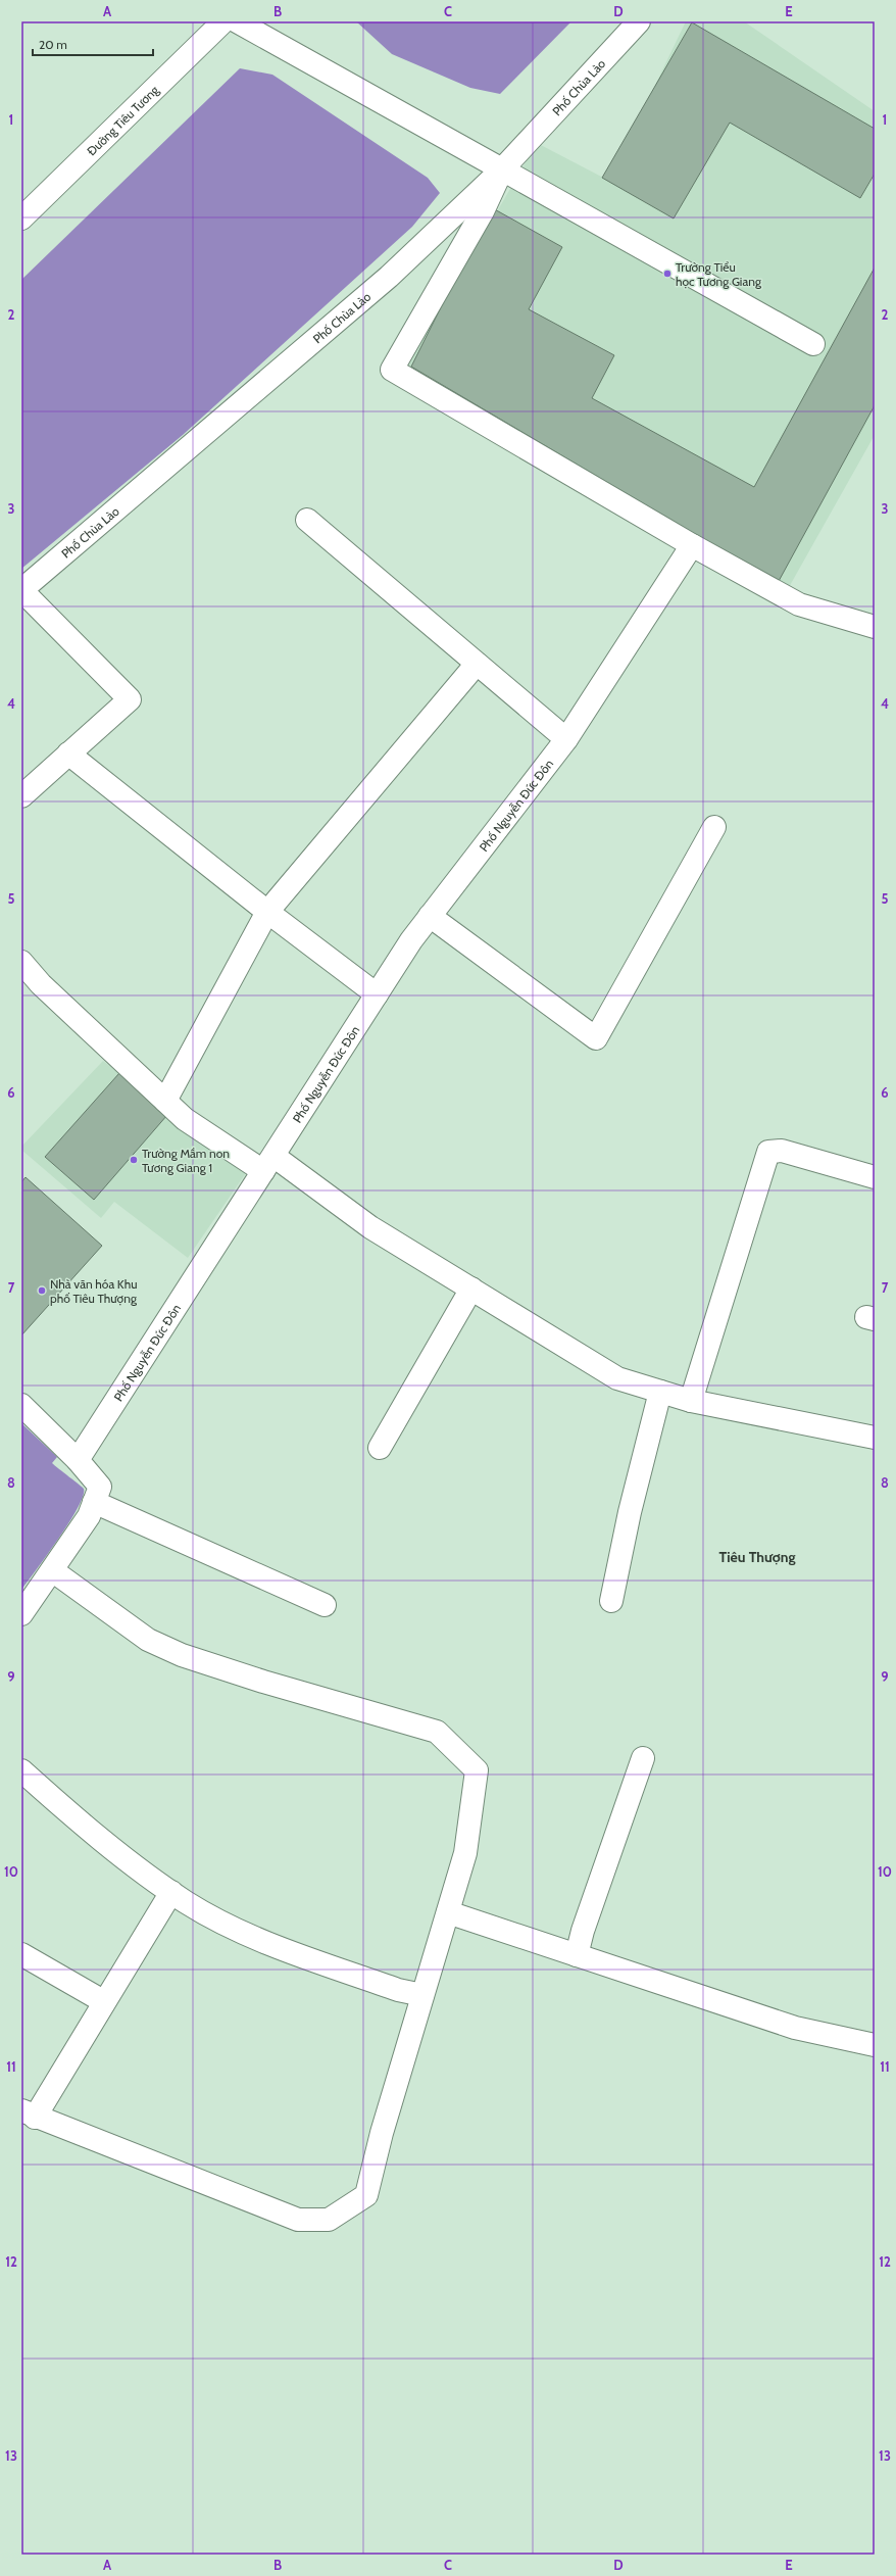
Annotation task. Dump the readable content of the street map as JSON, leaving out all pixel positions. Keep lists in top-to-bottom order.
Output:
{
  "streets": {
    "street": ["Phố Chùa Lào", "Đường Tiêu Tương", "Phố Nguyễn Đức Đôn"]
  },
  "districts": ["Tiêu Thượng"],
  "places": ["Trường Tiểu học Tương Giang", "Trường Mầm non Tương Giang 1", "Nhà văn hóa Khu phố Tiêu Thượng"],
  "scale_bar": "20 m",
  "grid": {
    "columns": [
      "A",
      "B",
      "C",
      "D",
      "E"
    ],
    "rows": [
      "1",
      "2",
      "3",
      "4",
      "5",
      "6",
      "7",
      "8",
      "9",
      "10",
      "11",
      "12",
      "13"
    ]
  }
}
